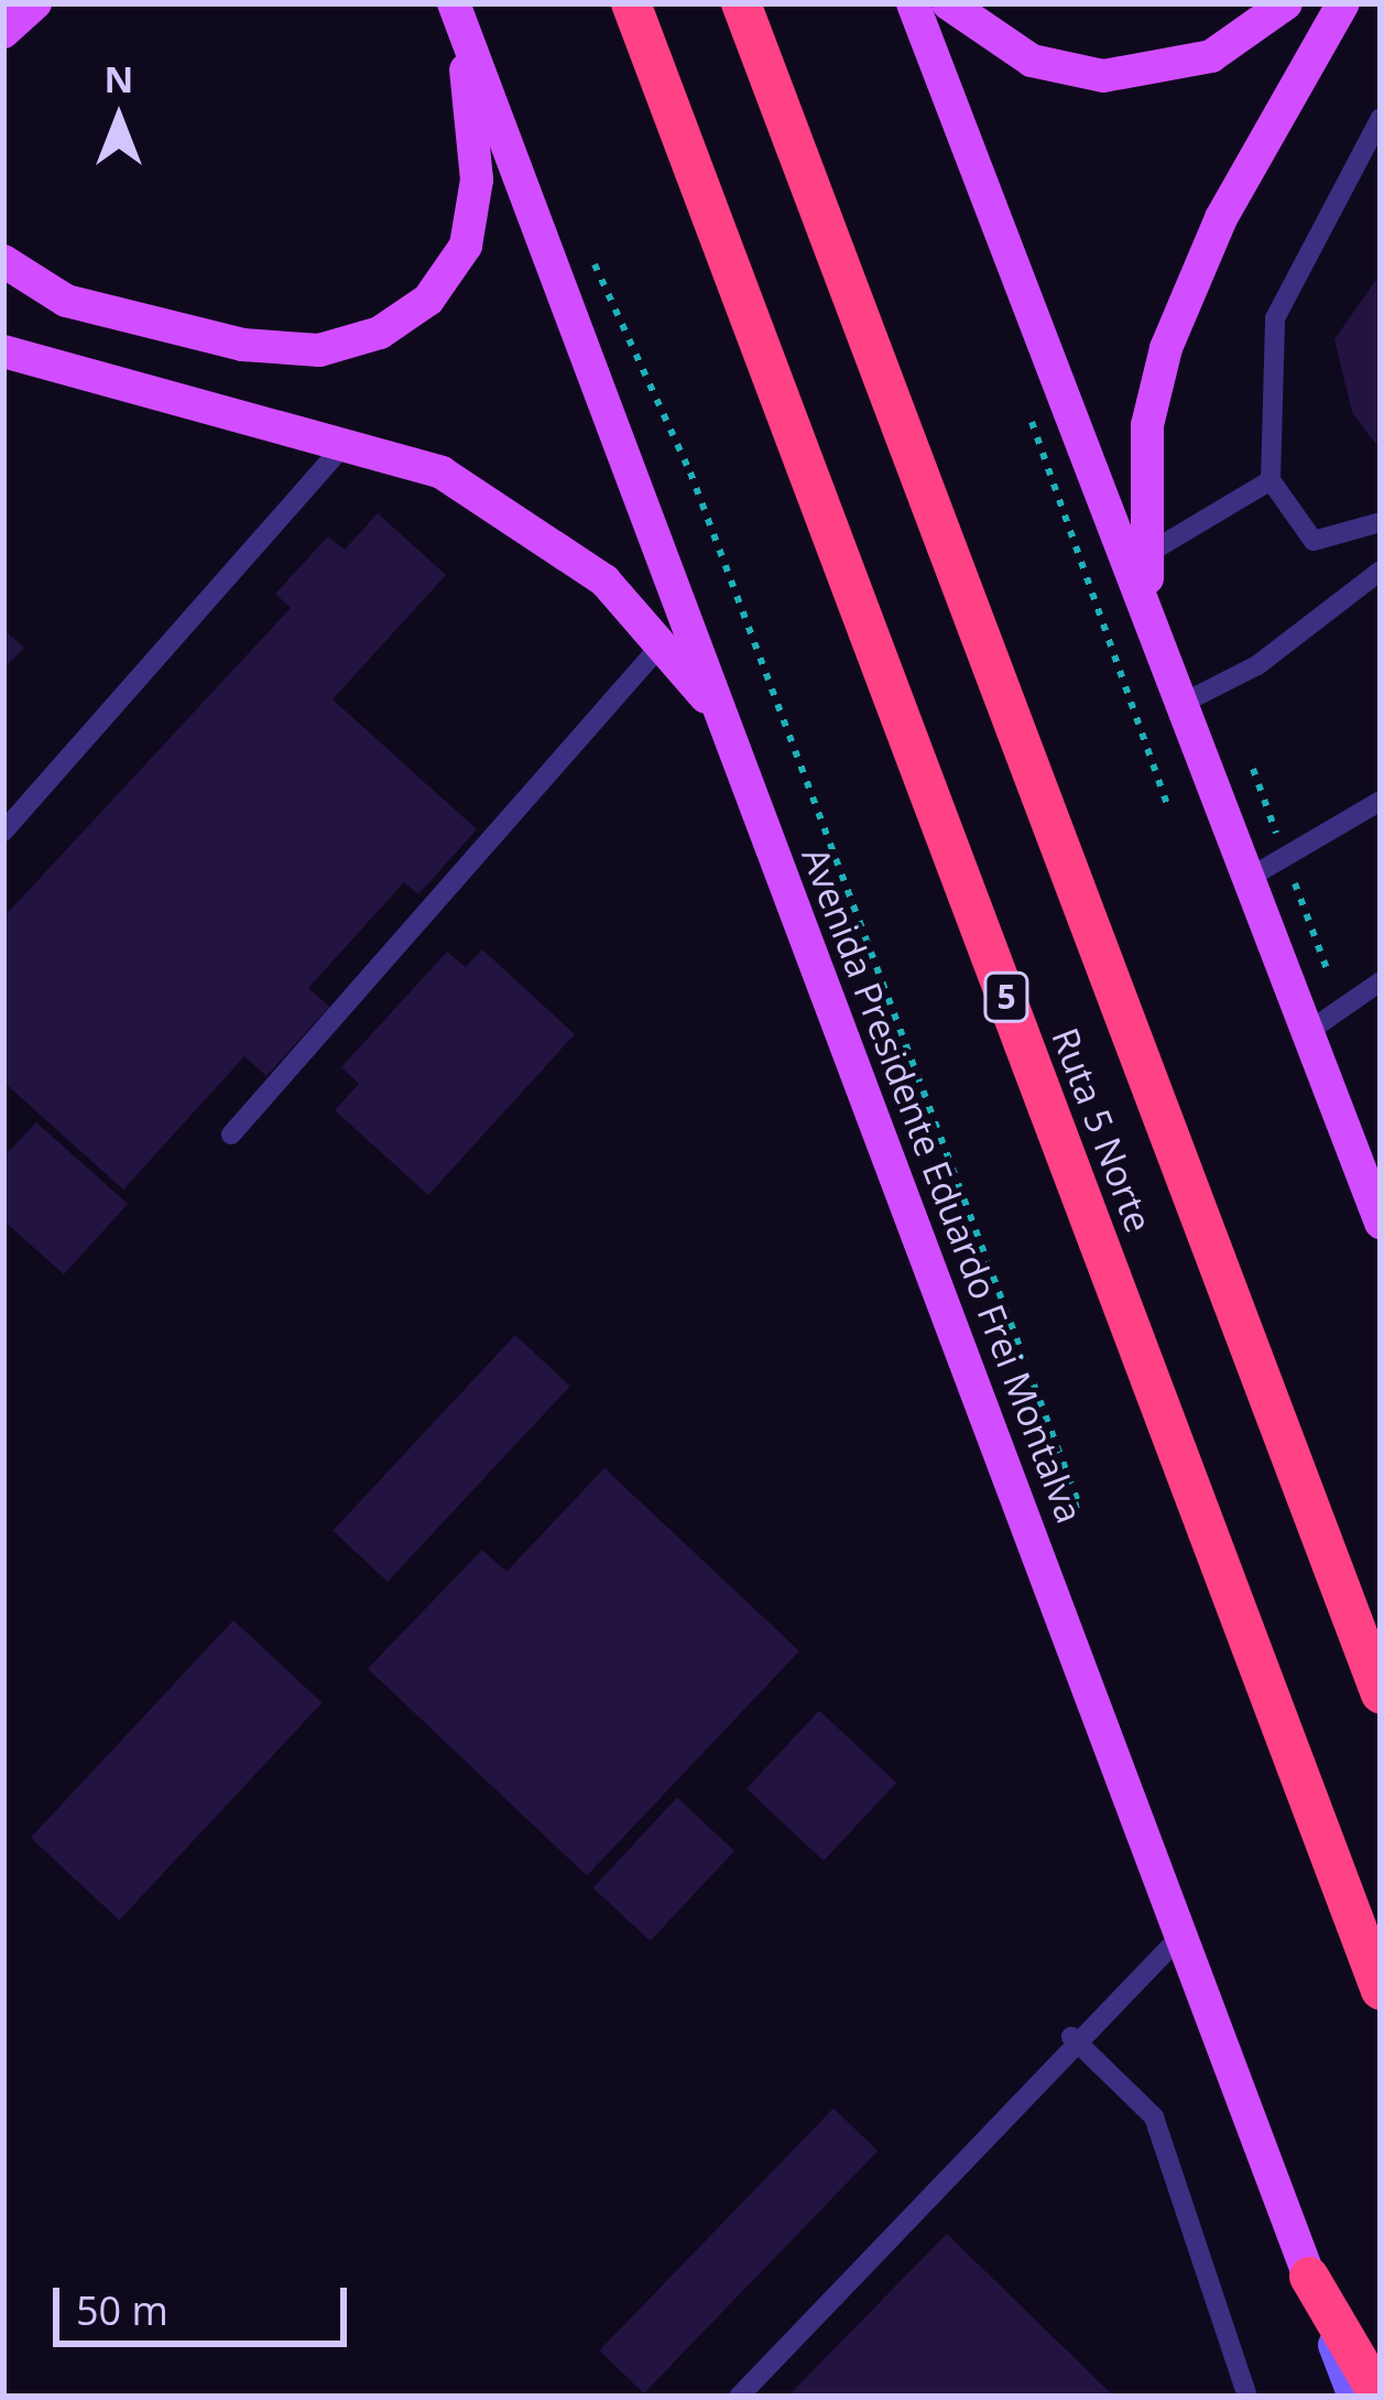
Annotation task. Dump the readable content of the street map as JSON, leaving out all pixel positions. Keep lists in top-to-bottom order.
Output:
{
  "streets": {
    "highway": ["5", "Ruta 5 Norte"],
    "main road": ["Avenida Presidente Eduardo Frei Montalva"]
  },
  "scale_bar": "50 m",
  "north": "top"
}
